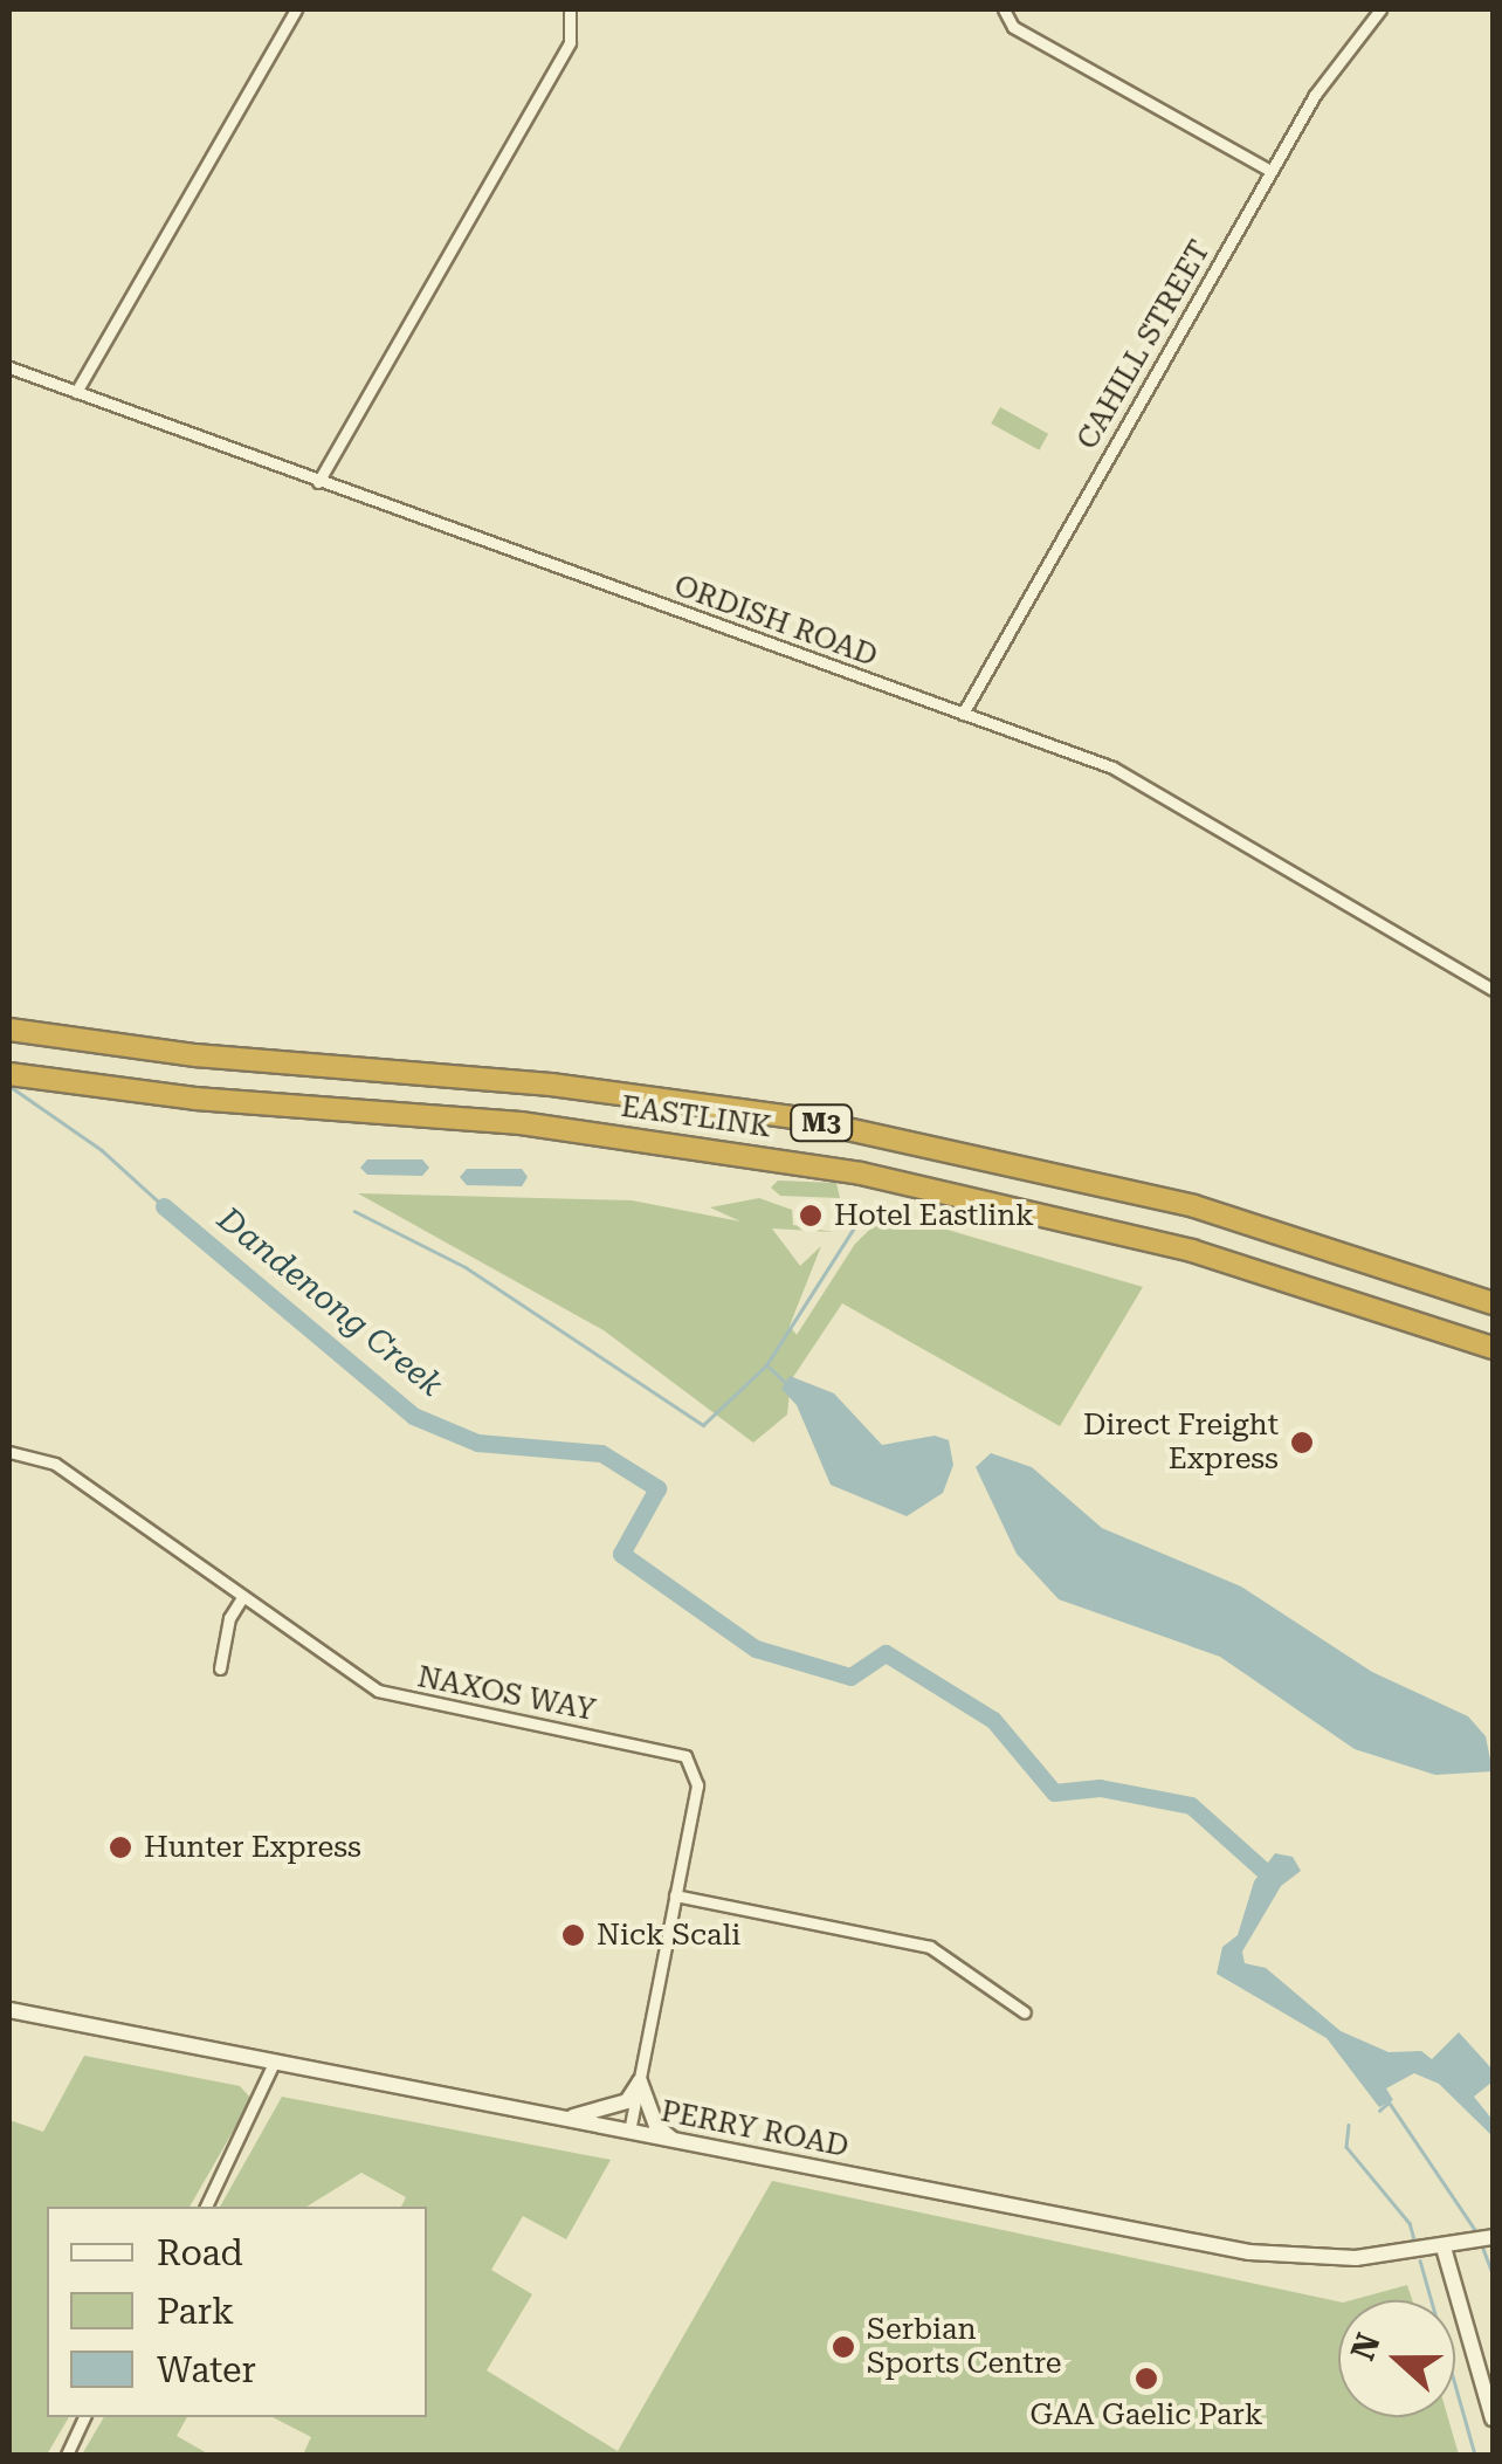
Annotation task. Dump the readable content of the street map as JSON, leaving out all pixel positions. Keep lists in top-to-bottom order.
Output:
{
  "streets": {
    "highway": ["EASTLINK", "M3"],
    "main road": ["PERRY ROAD"],
    "street": ["CAHILL STREET", "ORDISH ROAD", "NAXOS WAY"]
  },
  "crossings": [
    ["CAHILL STREET", "ORDISH ROAD"],
    ["NAXOS WAY", "PERRY ROAD"]
  ],
  "water": ["Dandenong Creek"],
  "places": [
    "Hotel Eastlink",
    "Direct Freight Express",
    "Hunter Express",
    "Nick Scali",
    "Serbian Sports Centre",
    "GAA Gaelic Park"
  ],
  "legend": ["Road", "Park", "Water"],
  "north": "left"
}
